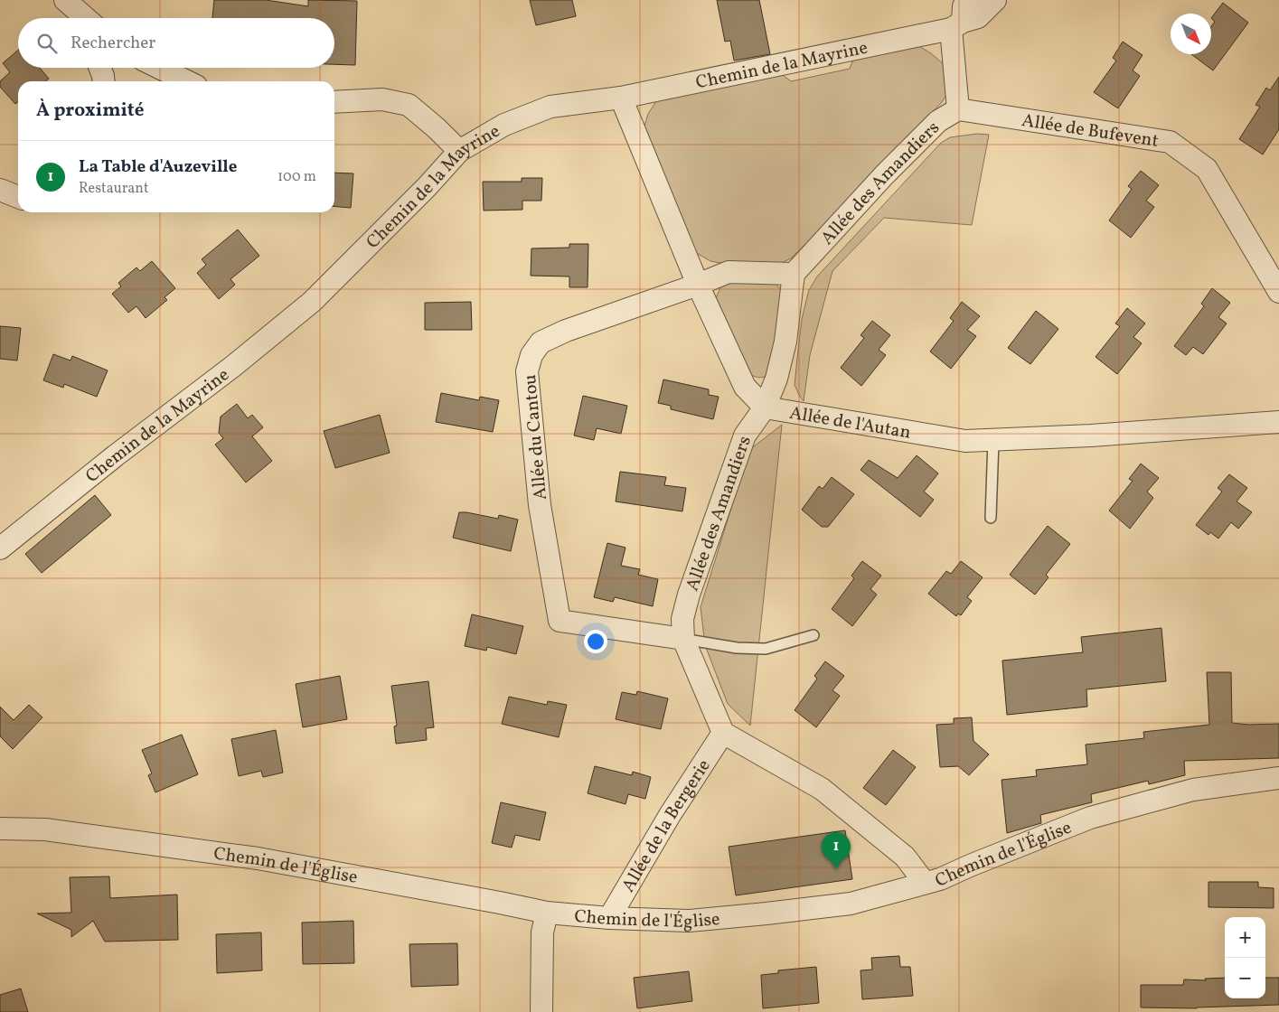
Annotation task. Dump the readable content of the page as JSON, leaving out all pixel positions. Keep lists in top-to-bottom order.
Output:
{
  "streets": {
    "street": [
      "Chemin de la Mayrine",
      "Allée de Bufevent",
      "Allée des Amandiers",
      "Allée de l'Autan",
      "Allée du Cantou",
      "Allée de la Bergerie",
      "Chemin de l'Église"
    ]
  },
  "crossings": [
    ["Chemin de la Mayrine", "Allée de l'Autan"],
    ["Allée de Bufevent", "Allée des Amandiers"],
    ["Allée des Amandiers", "Allée de l'Autan"],
    ["Allée des Amandiers", "Allée du Cantou"],
    ["Allée des Amandiers", "Allée de la Bergerie"],
    ["Allée de l'Autan", "Allée du Cantou"],
    ["Allée de la Bergerie", "Chemin de l'Église"]
  ],
  "north": "bottom right",
  "page": {
    "search": "Rechercher",
    "heading": "À proximité",
    "list": [
      {
        "mark": "1",
        "name": "La Table d'Auzeville",
        "note": "Restaurant",
        "value": "100 m"
      }
    ],
    "pins": "1",
    "map_buttons": ["+", "−"]
  }
}
